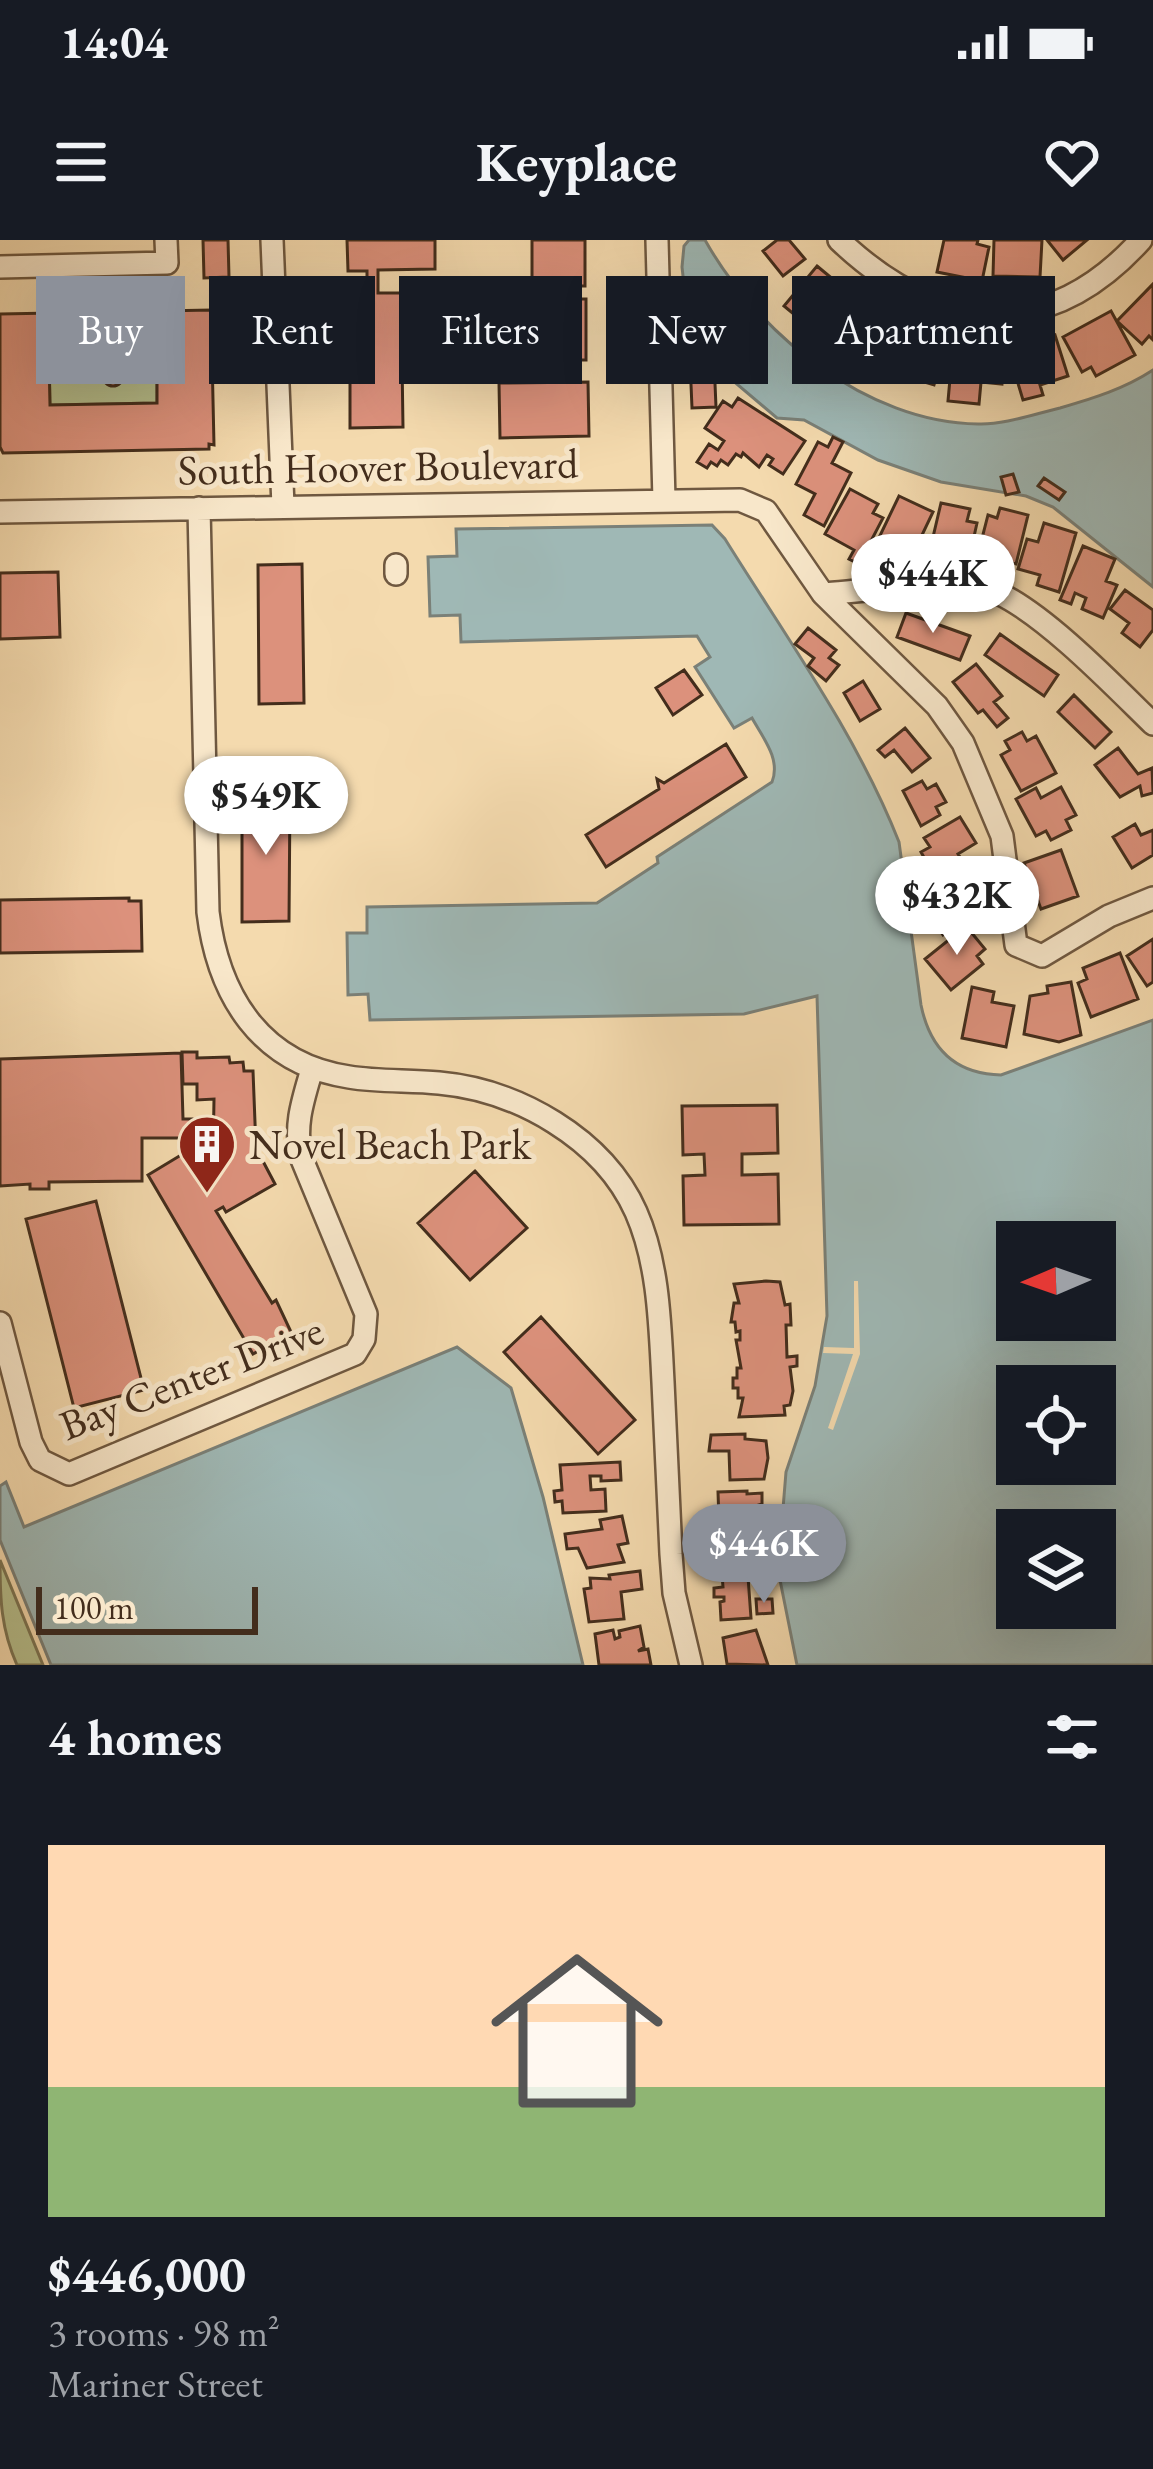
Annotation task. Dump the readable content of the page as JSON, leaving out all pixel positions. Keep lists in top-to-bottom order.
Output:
{
  "streets": {
    "street": ["South Hoover Boulevard", "Bay Center Drive"]
  },
  "places": {
    "building": ["Novel Beach Park"]
  },
  "scale_bar": "100 m",
  "north": "left",
  "page": {
    "status": "14:04",
    "header": "Keyplace",
    "chip": [
      "Buy",
      "Rent",
      "Filters",
      "New",
      "Apartment"
    ],
    "price": [
      "$444K",
      "$549K",
      "$432K",
      "$446K"
    ],
    "scale": "100 m",
    "heading": "4 homes",
    "list": [
      {
        "name": "$446,000",
        "note": "3 rooms · 98 m² · Mariner Street"
      }
    ]
  }
}
